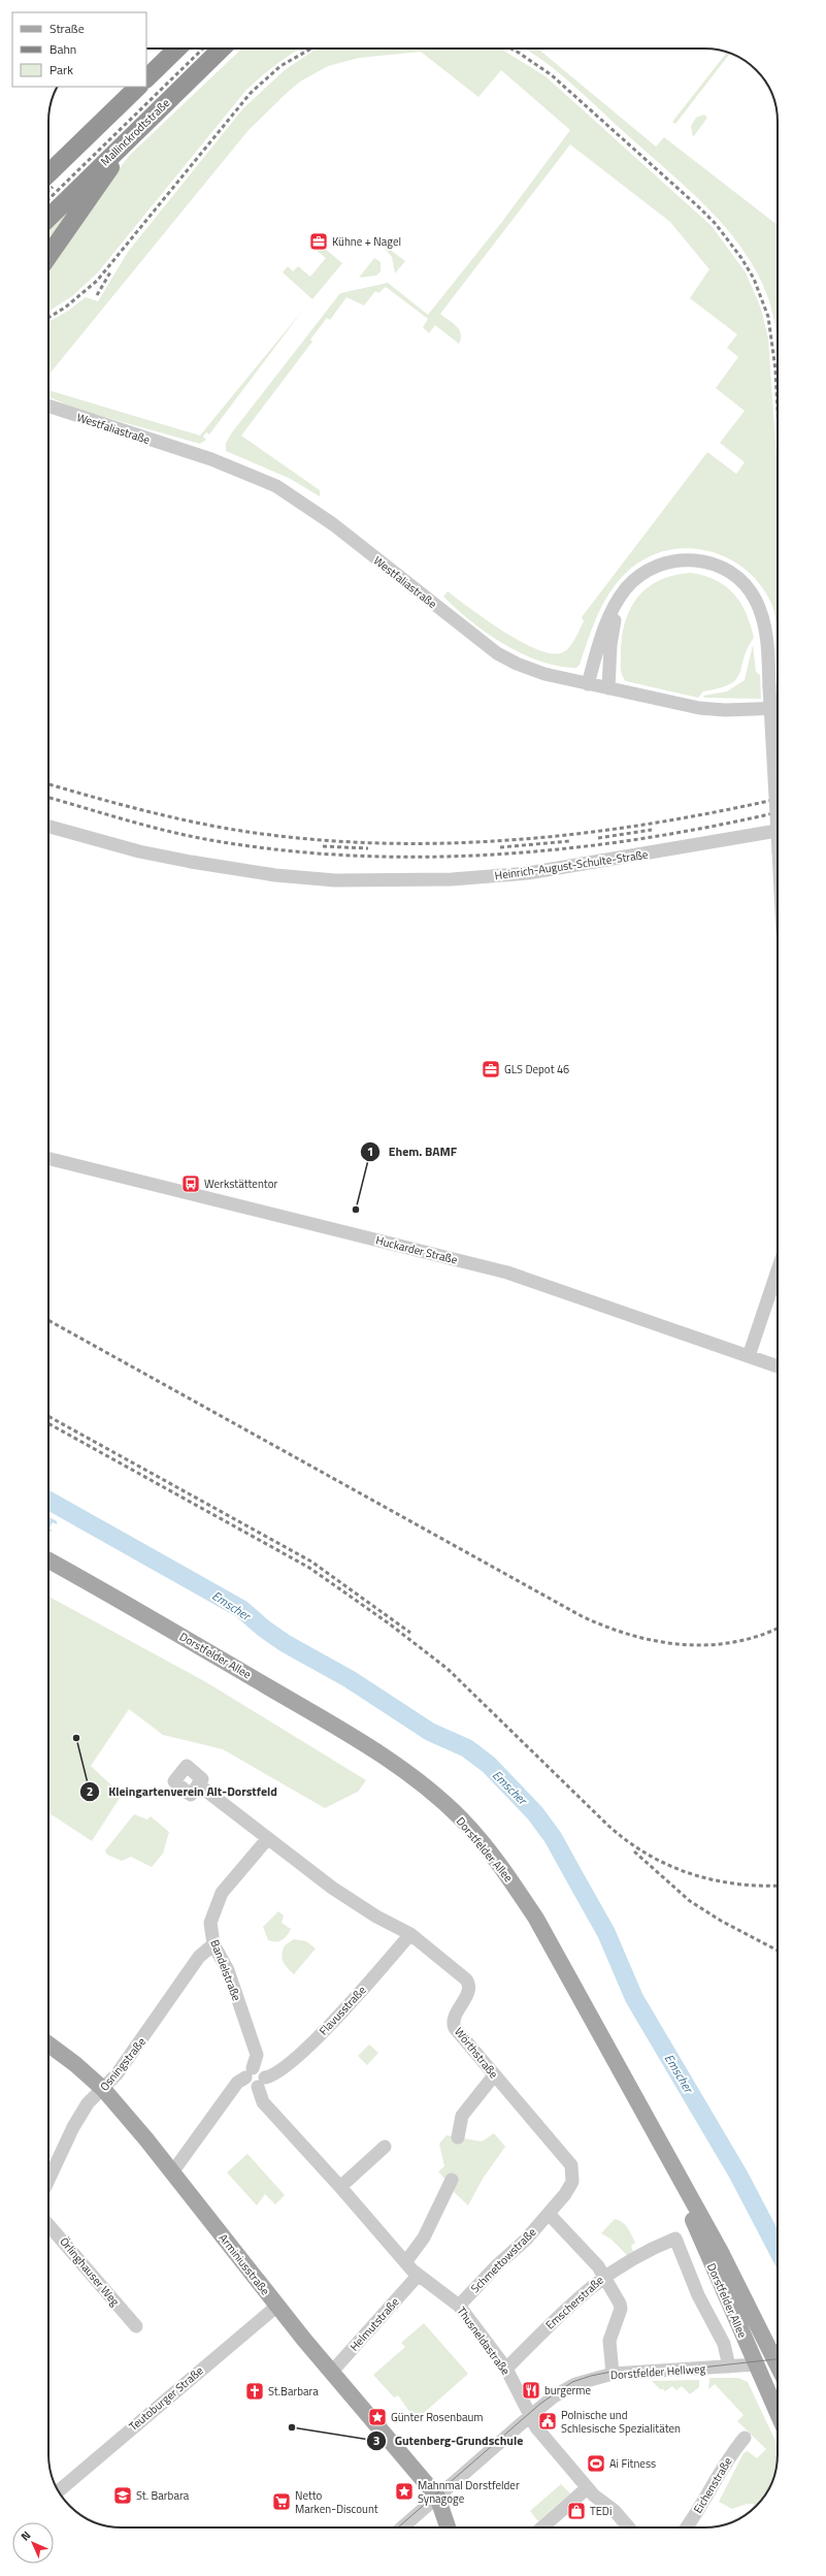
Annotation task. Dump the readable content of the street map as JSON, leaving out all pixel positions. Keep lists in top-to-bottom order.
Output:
{
  "streets": {
    "highway": ["Mallinckrodtstraße"],
    "main road": ["Dorstfelder Allee", "Arminiusstraße"],
    "street": [
      "Westfaliastraße",
      "Heinrich-August-Schulte-Straße",
      "Huckarder Straße",
      "Bandelstraße",
      "Flavusstraße",
      "Wörthstraße",
      "Osningstraße",
      "Schmettowstraße",
      "Örlinghauser Weg",
      "Emscherstraße",
      "Helmutstraße",
      "Thusneldastraße",
      "Dorstfelder Hellweg",
      "Teutoburger Straße",
      "Eichenstraße"
    ]
  },
  "crossings": [
    ["Dorstfelder Allee", "Dorstfelder Hellweg"],
    ["Bandelstraße", "Wörthstraße"],
    ["Bandelstraße", "Osningstraße"],
    ["Flavusstraße", "Wörthstraße"],
    ["Flavusstraße", "Thusneldastraße"],
    ["Wörthstraße", "Schmettowstraße"],
    ["Osningstraße", "Arminiusstraße"],
    ["Schmettowstraße", "Thusneldastraße"],
    ["Arminiusstraße", "Helmutstraße"],
    ["Arminiusstraße", "Dorstfelder Hellweg"],
    ["Arminiusstraße", "Teutoburger Straße"],
    ["Emscherstraße", "Thusneldastraße"],
    ["Emscherstraße", "Dorstfelder Hellweg"],
    ["Helmutstraße", "Thusneldastraße"],
    ["Thusneldastraße", "Dorstfelder Hellweg"]
  ],
  "water": ["Emscher"],
  "places": {
    "office": ["Kühne + Nagel", "GLS Depot 46"],
    "bus stop": ["Werkstättentor"],
    "other": ["Ehem. BAMF", "Kleingartenverein Alt-Dorstfeld", "Gutenberg-Grundschule"],
    "restaurant": ["burgerme"],
    "church": ["St.Barbara"],
    "place": ["Günter Rosenbaum", "Mahnmal Dorstfelder Synagoge"],
    "public building": ["Polnische und Schlesische Spezialitäten"],
    "sports": ["Ai Fitness"],
    "school or university": ["St. Barbara"],
    "supermarket": ["Netto Marken-Discount"],
    "shop": ["TEDi"]
  },
  "legend": ["Straße", "Bahn", "Park"],
  "north": "top left"
}
